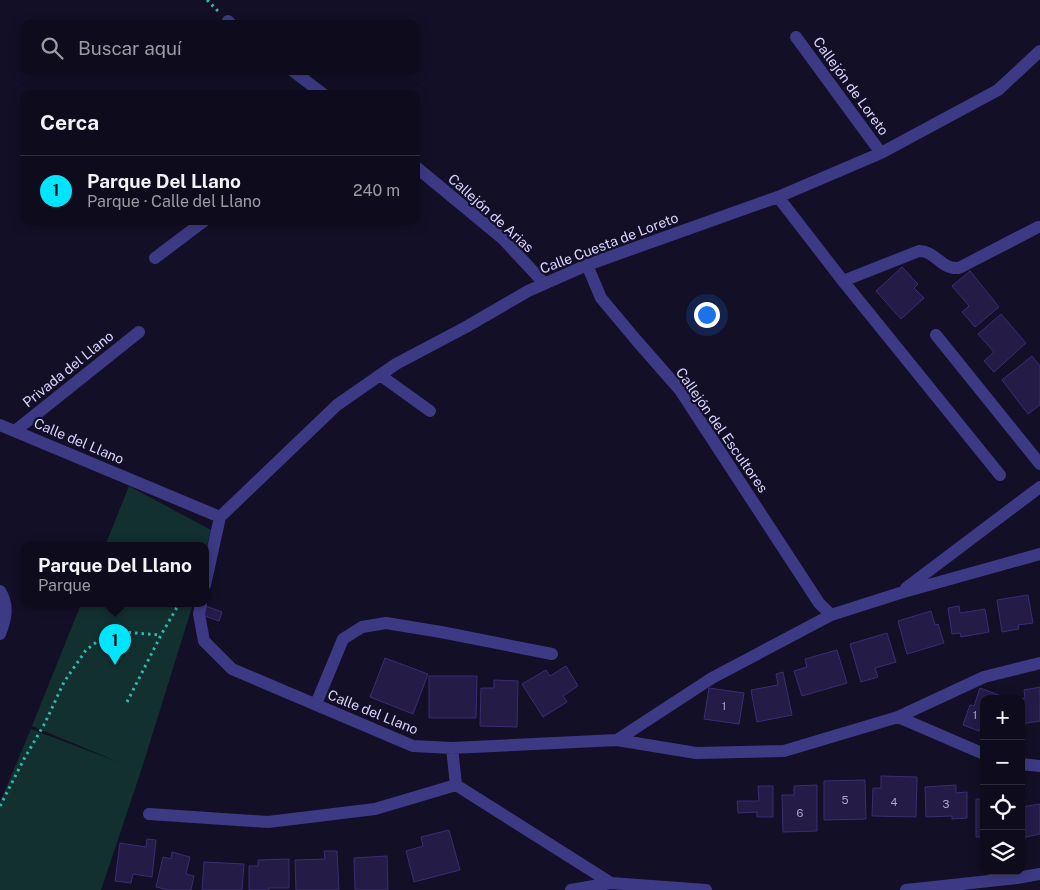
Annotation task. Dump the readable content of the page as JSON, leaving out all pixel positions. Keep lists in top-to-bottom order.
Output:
{
  "streets": {
    "street": [
      "Callejón de Loreto",
      "Callejón de Arias",
      "Calle Cuesta de Loreto",
      "Privada del Llano",
      "Callejón del Escultores",
      "Calle del Llano"
    ]
  },
  "crossings": [
    ["Callejón de Loreto", "Calle Cuesta de Loreto"],
    ["Callejón de Arias", "Calle Cuesta de Loreto"],
    ["Calle Cuesta de Loreto", "Callejón del Escultores"],
    ["Calle Cuesta de Loreto", "Calle del Llano"],
    ["Privada del Llano", "Calle del Llano"]
  ],
  "house_numbers": [
    "1",
    "1",
    "5",
    "4",
    "3",
    "6"
  ],
  "page": {
    "search": "Buscar aquí",
    "heading": "Cerca",
    "list": [
      {
        "mark": "1",
        "name": "Parque Del Llano",
        "note": "Parque · Calle del Llano",
        "value": "240 m"
      }
    ],
    "popup": ["Parque Del Llano", "Parque"],
    "pins": "1",
    "map_buttons": ["+", "−"]
  }
}
